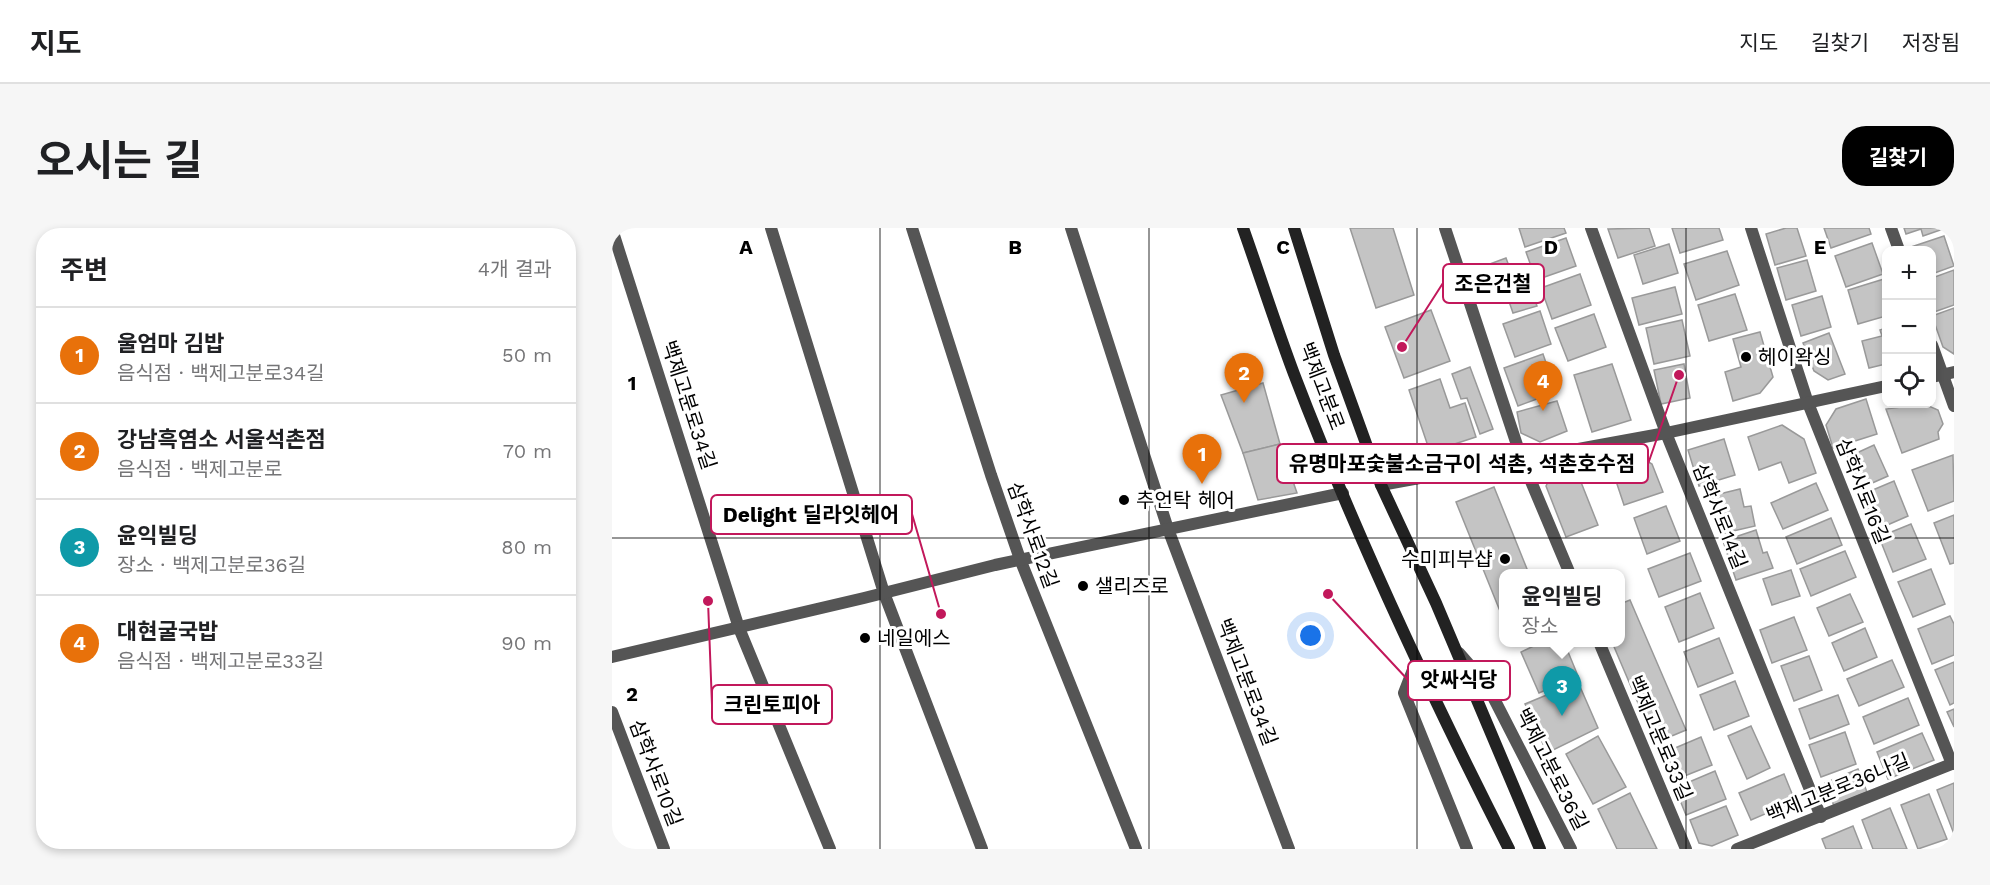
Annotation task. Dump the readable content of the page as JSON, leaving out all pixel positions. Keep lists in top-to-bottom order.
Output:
{
  "streets": {
    "main road": ["백제고분로"],
    "street": [
      "백제고분로34길",
      "삼학사로16길",
      "삼학사로14길",
      "삼학사로12길",
      "백제고분로33길",
      "백제고분로36길",
      "삼학사로10길",
      "백제고분로36나길"
    ]
  },
  "crossings": [
    ["백제고분로", "백제고분로36길"],
    ["삼학사로16길", "백제고분로36나길"],
    ["삼학사로14길", "백제고분로36나길"]
  ],
  "places": [
    "조은건철",
    "헤이왁싱",
    "유명마포숯불소금구이 석촌, 석촌호수점",
    "추언탁 헤어",
    "수미피부샵",
    "샐리즈로",
    "앗싸식당",
    "크린토피아",
    "Delight 딜라잇헤어",
    "네일에스"
  ],
  "page": {
    "header": "지도",
    "nav": ["지도", "길찾기", "저장됨"],
    "title": "오시는 길",
    "buttons": "길찾기",
    "heading": ["주변", "4개 결과"],
    "map_buttons": ["+", "−"],
    "list": [
      {
        "mark": "1",
        "name": "울엄마 김밥",
        "note": "음식점 · 백제고분로34길",
        "value": "50 m"
      },
      {
        "mark": "2",
        "name": "강남흑염소 서울석촌점",
        "note": "음식점 · 백제고분로",
        "value": "70 m"
      },
      {
        "mark": "3",
        "name": "윤익빌딩",
        "note": "장소 · 백제고분로36길",
        "value": "80 m"
      },
      {
        "mark": "4",
        "name": "대현굴국밥",
        "note": "음식점 · 백제고분로33길",
        "value": "90 m"
      }
    ],
    "pins": [
      "2",
      "4",
      "1",
      "3"
    ],
    "popup": ["윤익빌딩", "장소"]
  },
  "grid": {
    "columns": [
      "A",
      "B",
      "C",
      "D",
      "E"
    ],
    "rows": ["1", "2"]
  }
}
